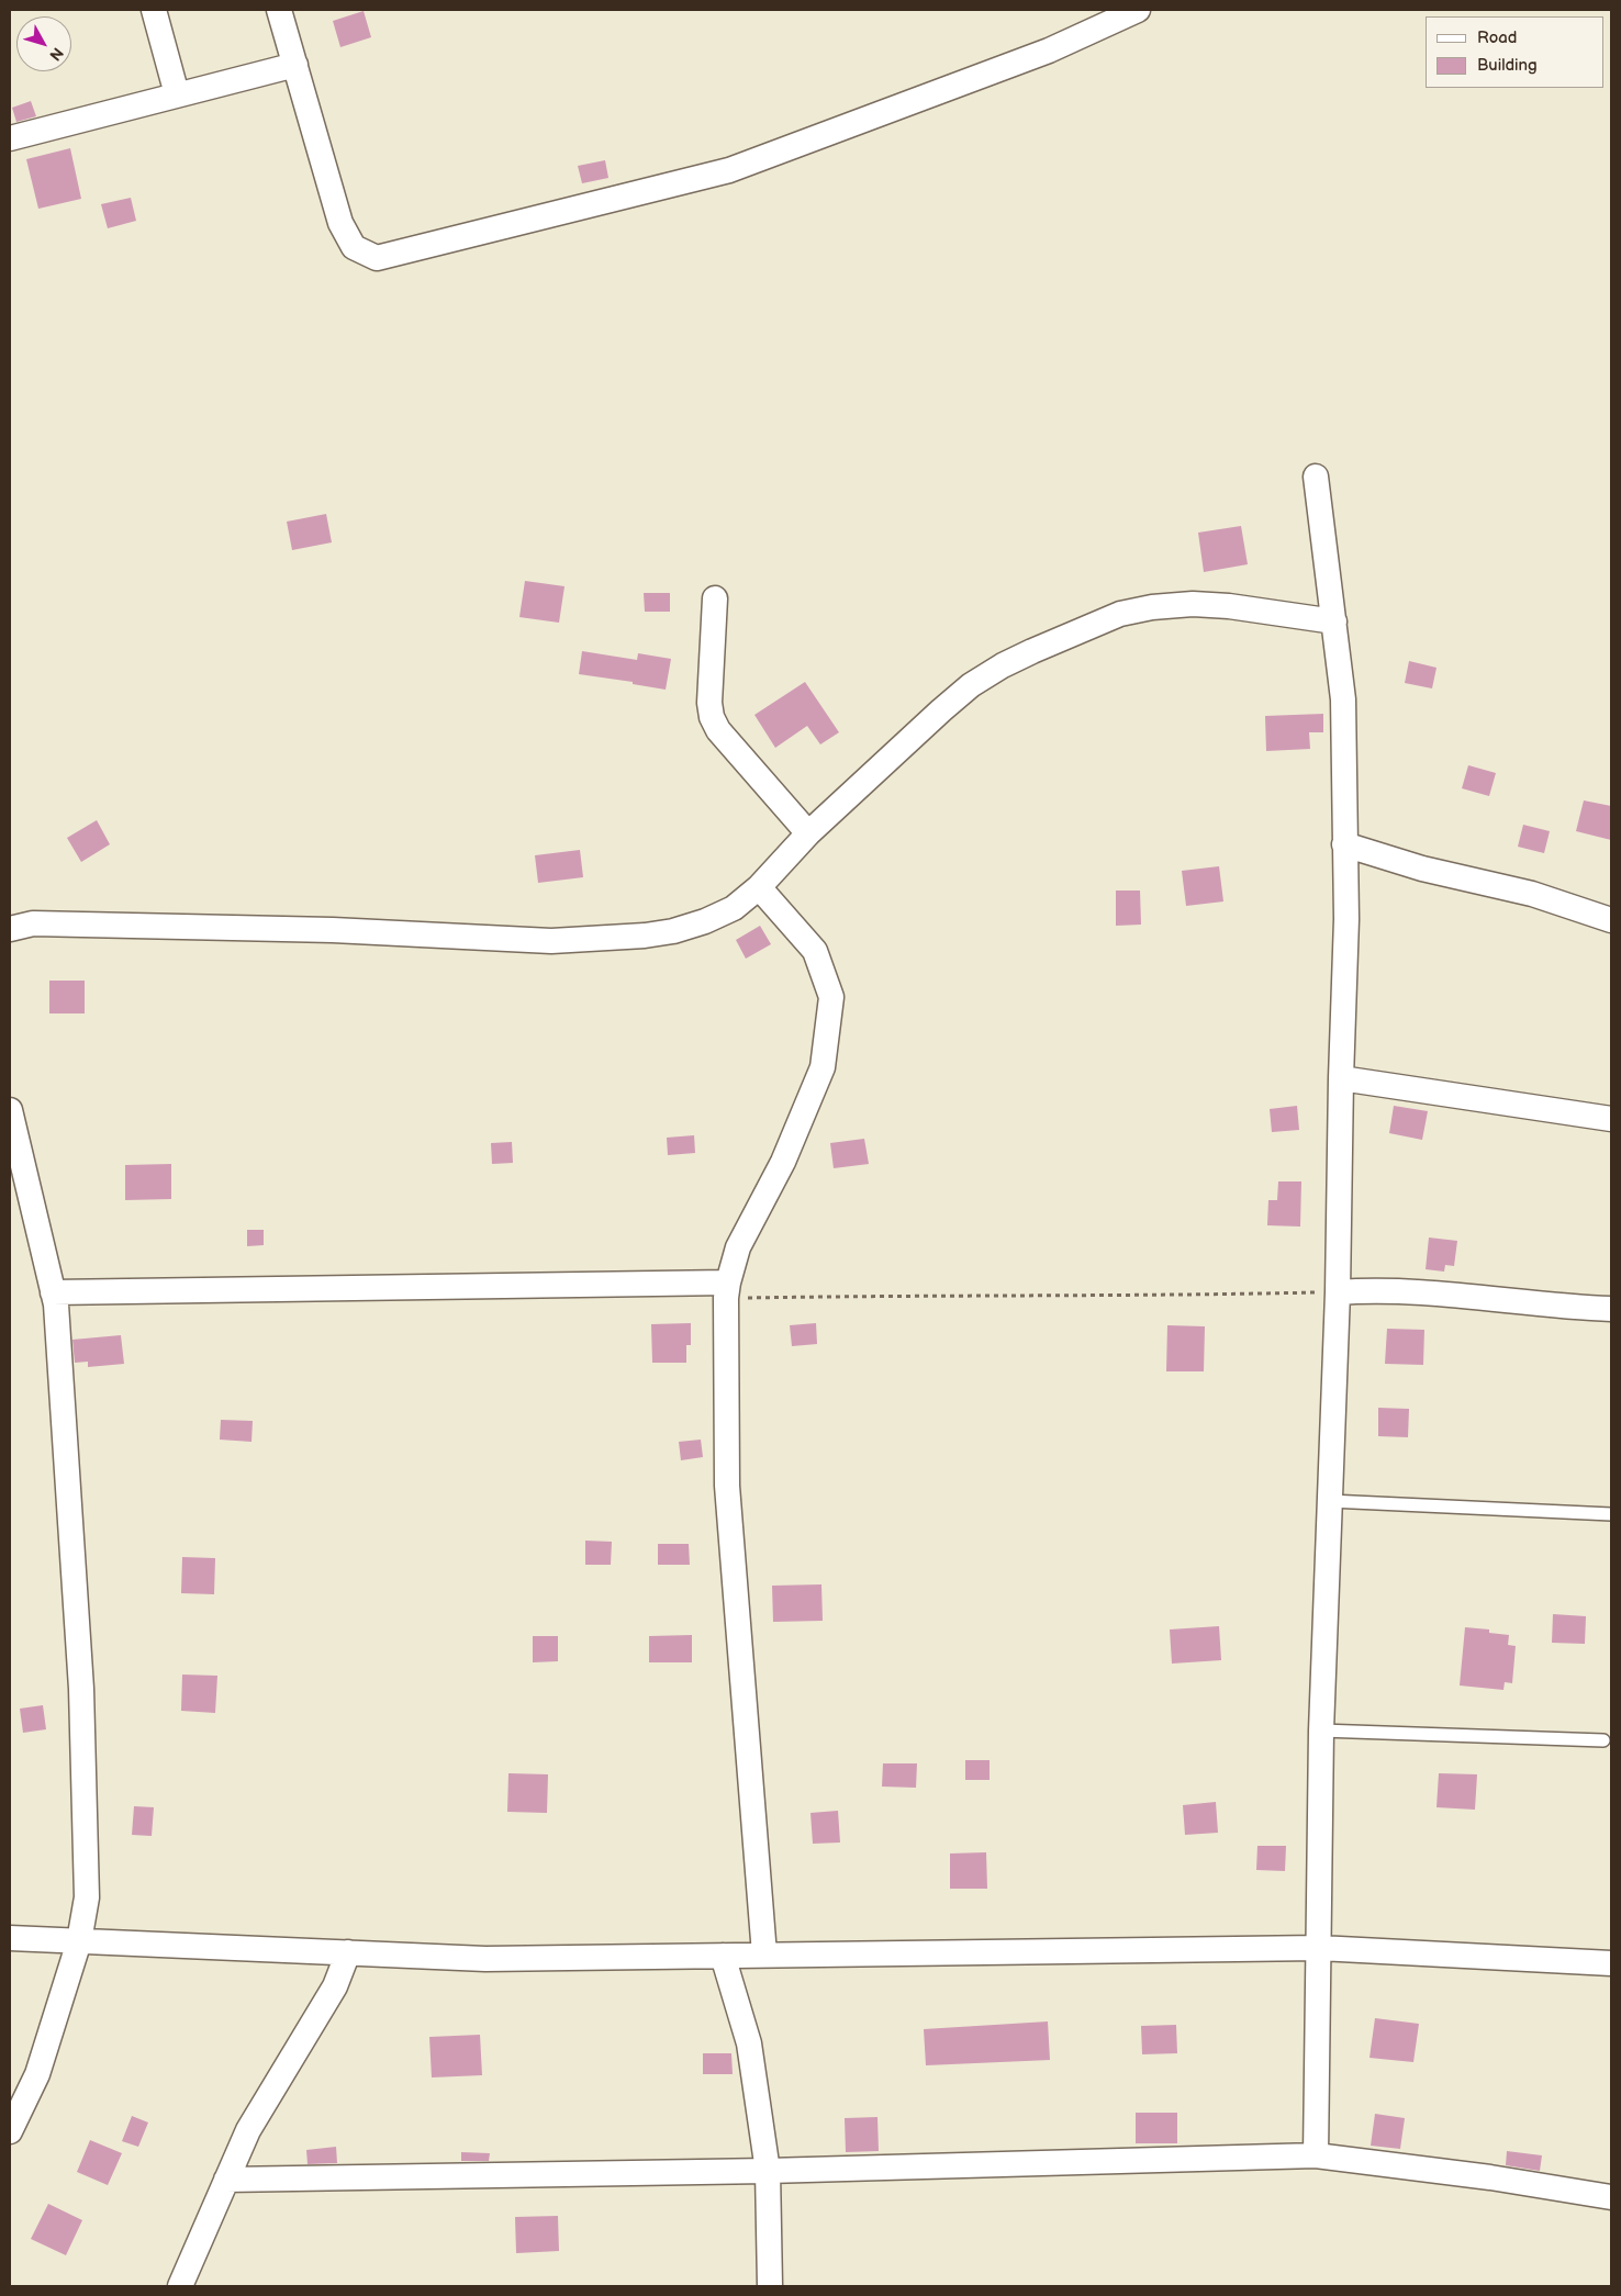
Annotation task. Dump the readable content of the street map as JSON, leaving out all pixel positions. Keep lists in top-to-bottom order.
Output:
{
  "legend": ["Road", "Building"],
  "north": "bottom right"
}
